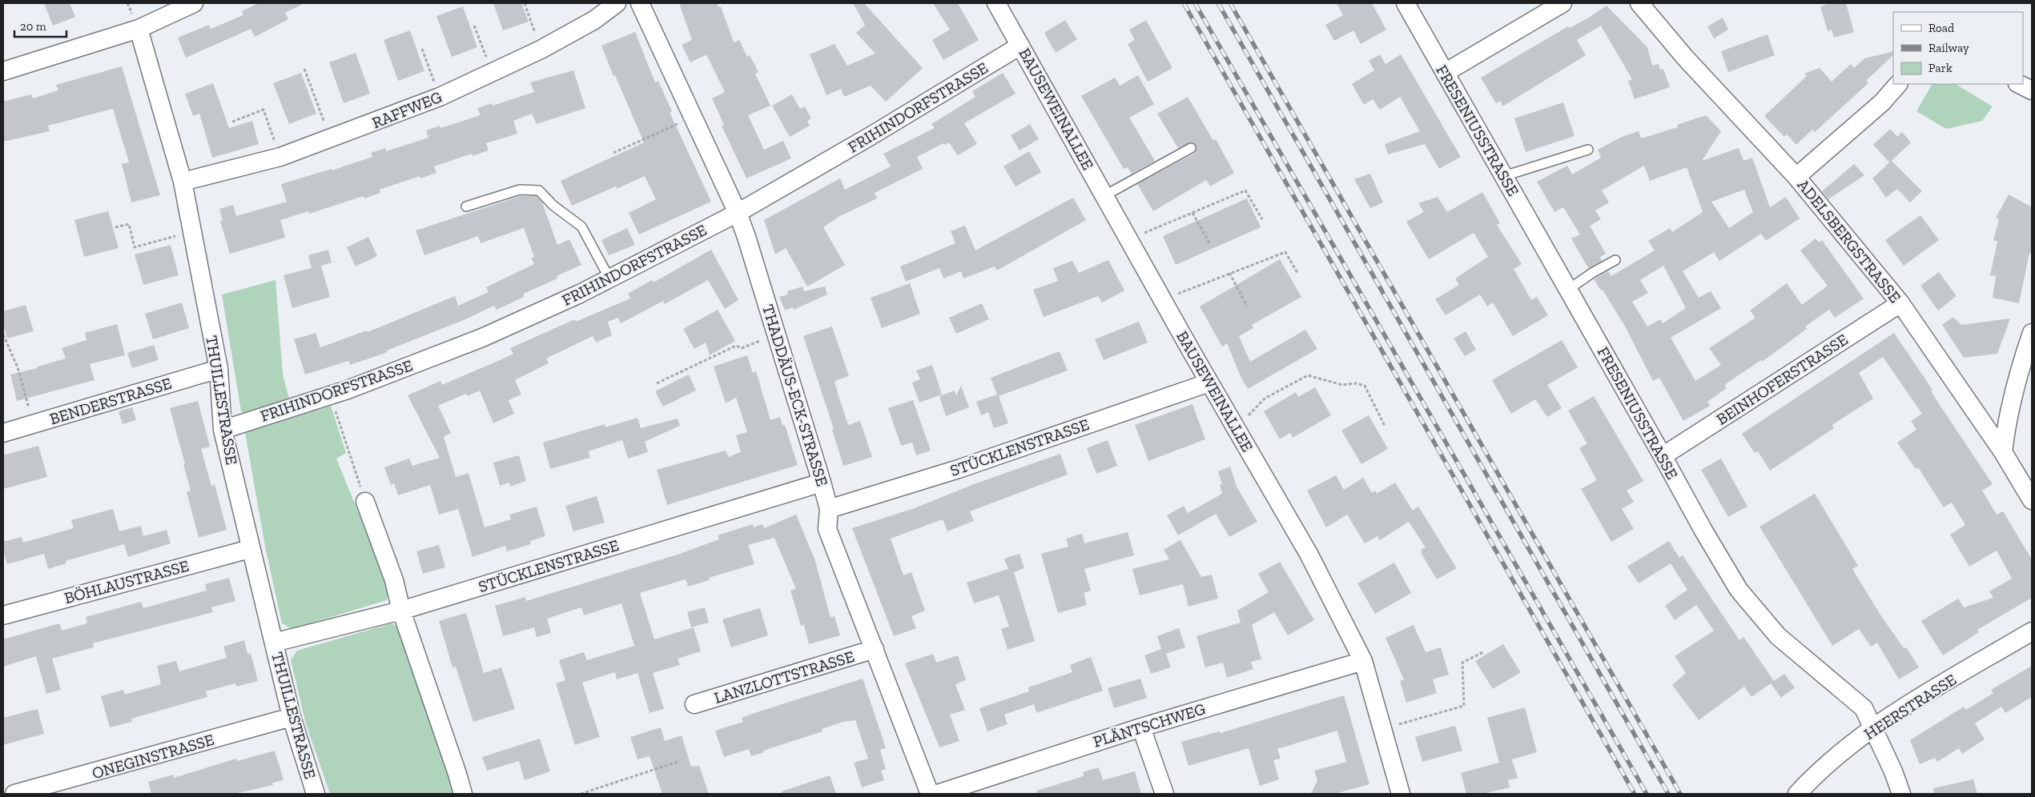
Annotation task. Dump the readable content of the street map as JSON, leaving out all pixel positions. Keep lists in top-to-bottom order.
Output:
{
  "streets": {
    "street": [
      "FRIHINDORFSTRASSE",
      "BAUSEWEINALLEE",
      "RAFFWEG",
      "FRESENIUSSTRASSE",
      "ADELSBERGSTRASSE",
      "BEINHOFERSTRASSE",
      "THADDÄUS-ECK-STRASSE",
      "THUILLESTRASSE",
      "BENDERSTRASSE",
      "STÜCKLENSTRASSE",
      "BÖHLAUSTRASSE",
      "LANZLOTTSTRASSE",
      "HEERSTRASSE",
      "PLÄNTSCHWEG",
      "ONEGINSTRASSE"
    ]
  },
  "crossings": [
    ["FRIHINDORFSTRASSE", "BAUSEWEINALLEE"],
    ["FRIHINDORFSTRASSE", "THADDÄUS-ECK-STRASSE"],
    ["FRIHINDORFSTRASSE", "THUILLESTRASSE"],
    ["BAUSEWEINALLEE", "STÜCKLENSTRASSE"],
    ["BAUSEWEINALLEE", "PLÄNTSCHWEG"],
    ["RAFFWEG", "THUILLESTRASSE"],
    ["FRESENIUSSTRASSE", "BEINHOFERSTRASSE"],
    ["FRESENIUSSTRASSE", "HEERSTRASSE"],
    ["ADELSBERGSTRASSE", "BEINHOFERSTRASSE"],
    ["THADDÄUS-ECK-STRASSE", "STÜCKLENSTRASSE"],
    ["THADDÄUS-ECK-STRASSE", "LANZLOTTSTRASSE"],
    ["THUILLESTRASSE", "BENDERSTRASSE"],
    ["THUILLESTRASSE", "STÜCKLENSTRASSE"],
    ["THUILLESTRASSE", "BÖHLAUSTRASSE"],
    ["THUILLESTRASSE", "ONEGINSTRASSE"]
  ],
  "legend": ["Road", "Railway", "Park"],
  "scale_bar": "20 m"
}
